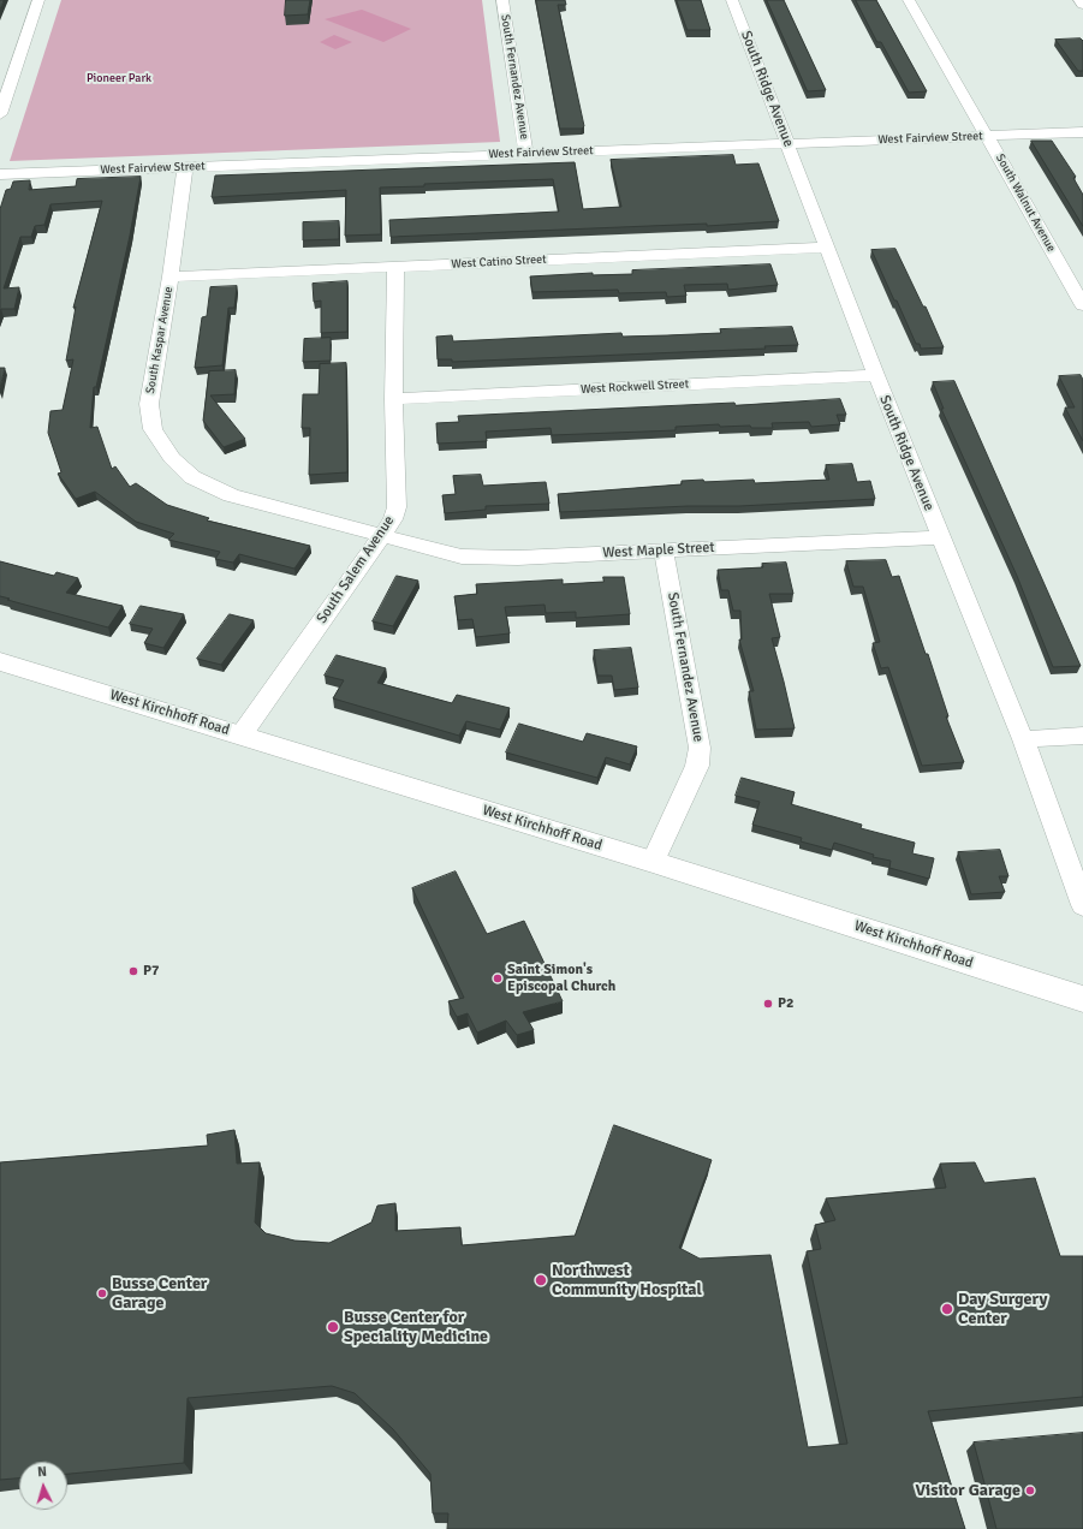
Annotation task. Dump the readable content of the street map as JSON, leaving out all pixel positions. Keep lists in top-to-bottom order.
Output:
{
  "streets": {
    "main road": ["West Kirchhoff Road"],
    "street": [
      "South Fernandez Avenue",
      "South Ridge Avenue",
      "West Fairview Street",
      "South Walnut Avenue",
      "West Catino Street",
      "South Kaspar Avenue",
      "West Rockwell Street",
      "West Maple Street",
      "South Salem Avenue"
    ]
  },
  "crossings": [
    ["South Fernandez Avenue", "West Fairview Street"],
    ["South Fernandez Avenue", "West Maple Street"],
    ["South Fernandez Avenue", "West Kirchhoff Road"],
    ["South Ridge Avenue", "West Fairview Street"],
    ["South Ridge Avenue", "West Catino Street"],
    ["South Ridge Avenue", "West Rockwell Street"],
    ["South Ridge Avenue", "West Maple Street"],
    ["West Fairview Street", "South Walnut Avenue"],
    ["West Fairview Street", "South Kaspar Avenue"],
    ["West Catino Street", "South Kaspar Avenue"],
    ["West Catino Street", "South Salem Avenue"],
    ["South Kaspar Avenue", "West Maple Street"],
    ["South Kaspar Avenue", "South Salem Avenue"],
    ["West Rockwell Street", "South Salem Avenue"],
    ["West Maple Street", "South Salem Avenue"],
    ["South Salem Avenue", "West Kirchhoff Road"]
  ],
  "parks": ["Pioneer Park"],
  "places": [
    "P7",
    "Saint Simon's Episcopal Church",
    "P2",
    "Northwest Community Hospital",
    "Busse Center Garage",
    "Day Surgery Center",
    "Busse Center for Speciality Medicine",
    "Visitor Garage"
  ],
  "north": "top"
}
